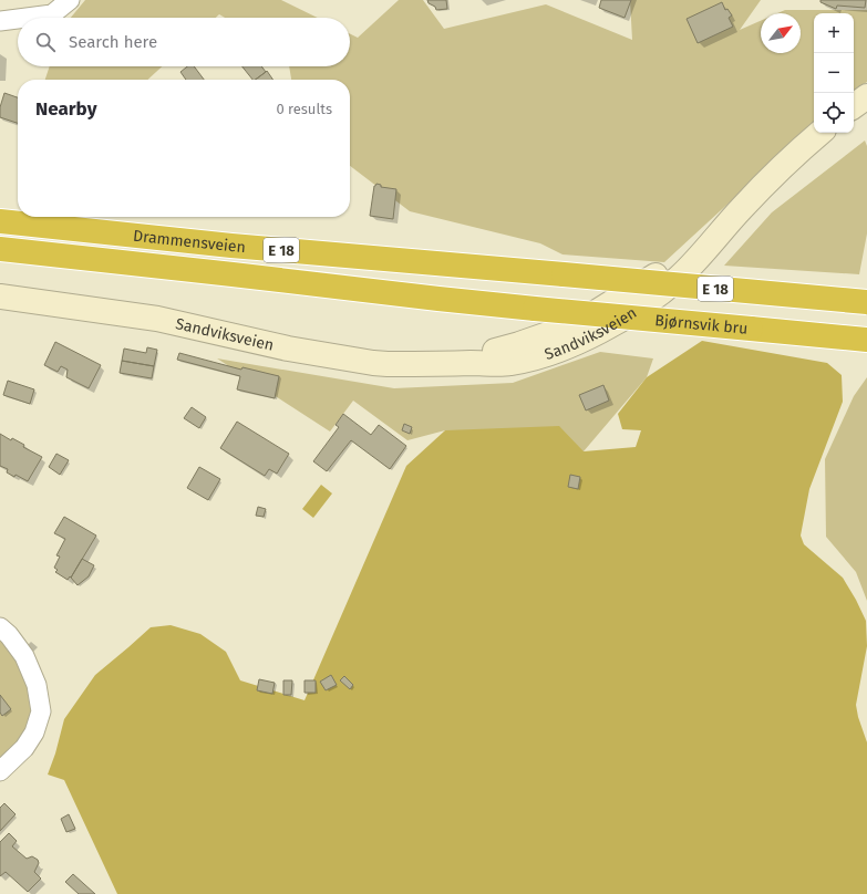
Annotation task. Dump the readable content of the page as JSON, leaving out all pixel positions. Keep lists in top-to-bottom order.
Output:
{
  "streets": {
    "highway": ["Drammensveien", "E 18", "Bjørnsvik bru"],
    "main road": ["Sandviksveien"]
  },
  "crossings": [
    ["Drammensveien", "Bjørnsvik bru"]
  ],
  "north": "top right",
  "page": {
    "map_buttons": ["+", "−"],
    "search": "Search here",
    "heading": ["Nearby", "0 results"]
  }
}
